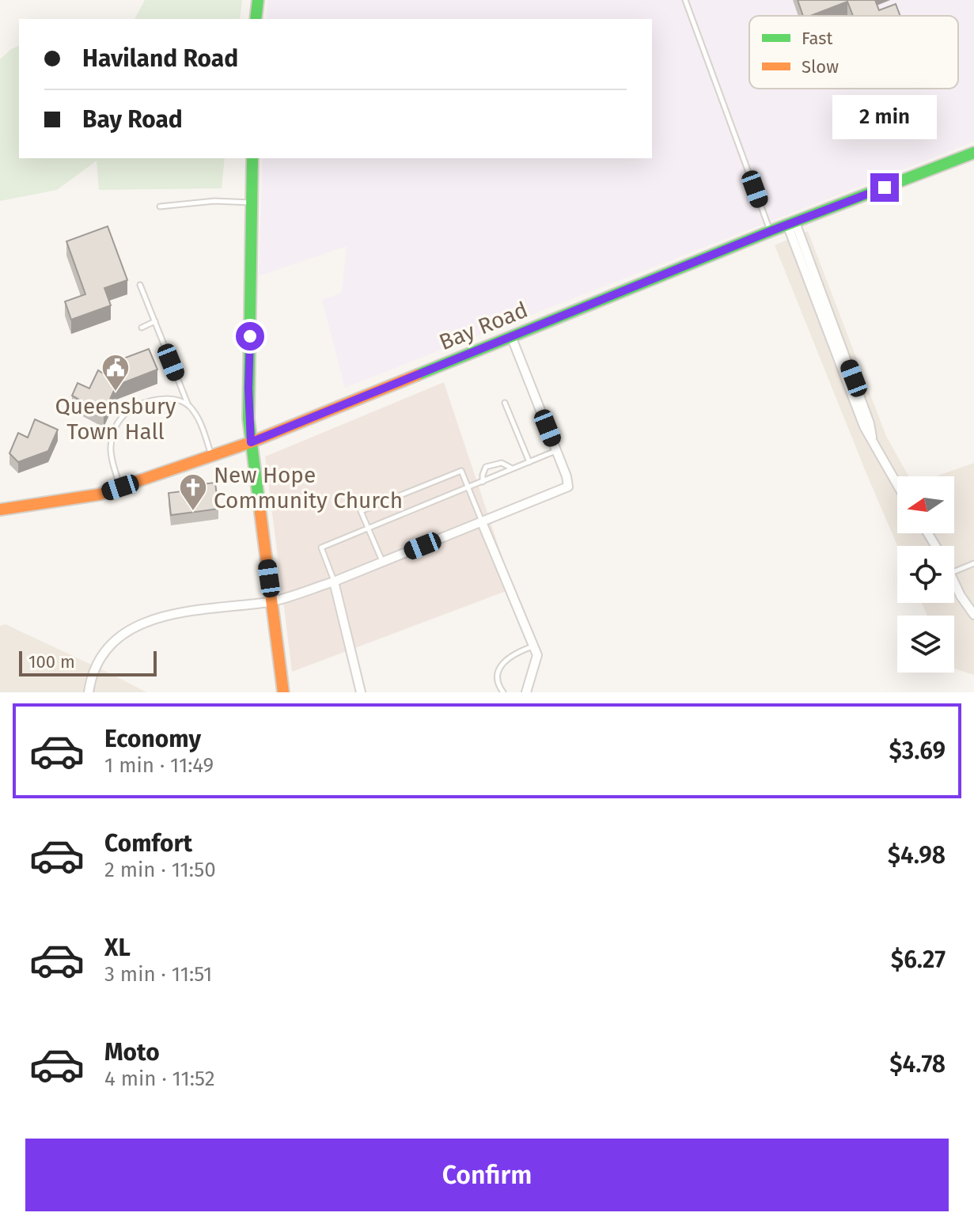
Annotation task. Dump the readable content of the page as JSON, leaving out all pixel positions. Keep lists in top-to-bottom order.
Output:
{
  "streets": {
    "street": ["Bay Road"]
  },
  "places": {
    "public building": ["Queensbury Town Hall"],
    "church": ["New Hope Community Church"]
  },
  "legend": ["Fast", "Slow"],
  "scale_bar": "100 m",
  "north": "left",
  "page": {
    "banner": ["Haviland Road", "Bay Road"],
    "bubble": "2 min",
    "scale": "100 m",
    "list": [
      {
        "name": "Economy",
        "note": "1 min · 11:49",
        "value": "$3.69"
      },
      {
        "name": "Comfort",
        "note": "2 min · 11:50",
        "value": "$4.98"
      },
      {
        "name": "XL",
        "note": "3 min · 11:51",
        "value": "$6.27"
      },
      {
        "name": "Moto",
        "note": "4 min · 11:52",
        "value": "$4.78"
      }
    ],
    "buttons": "Confirm"
  }
}
